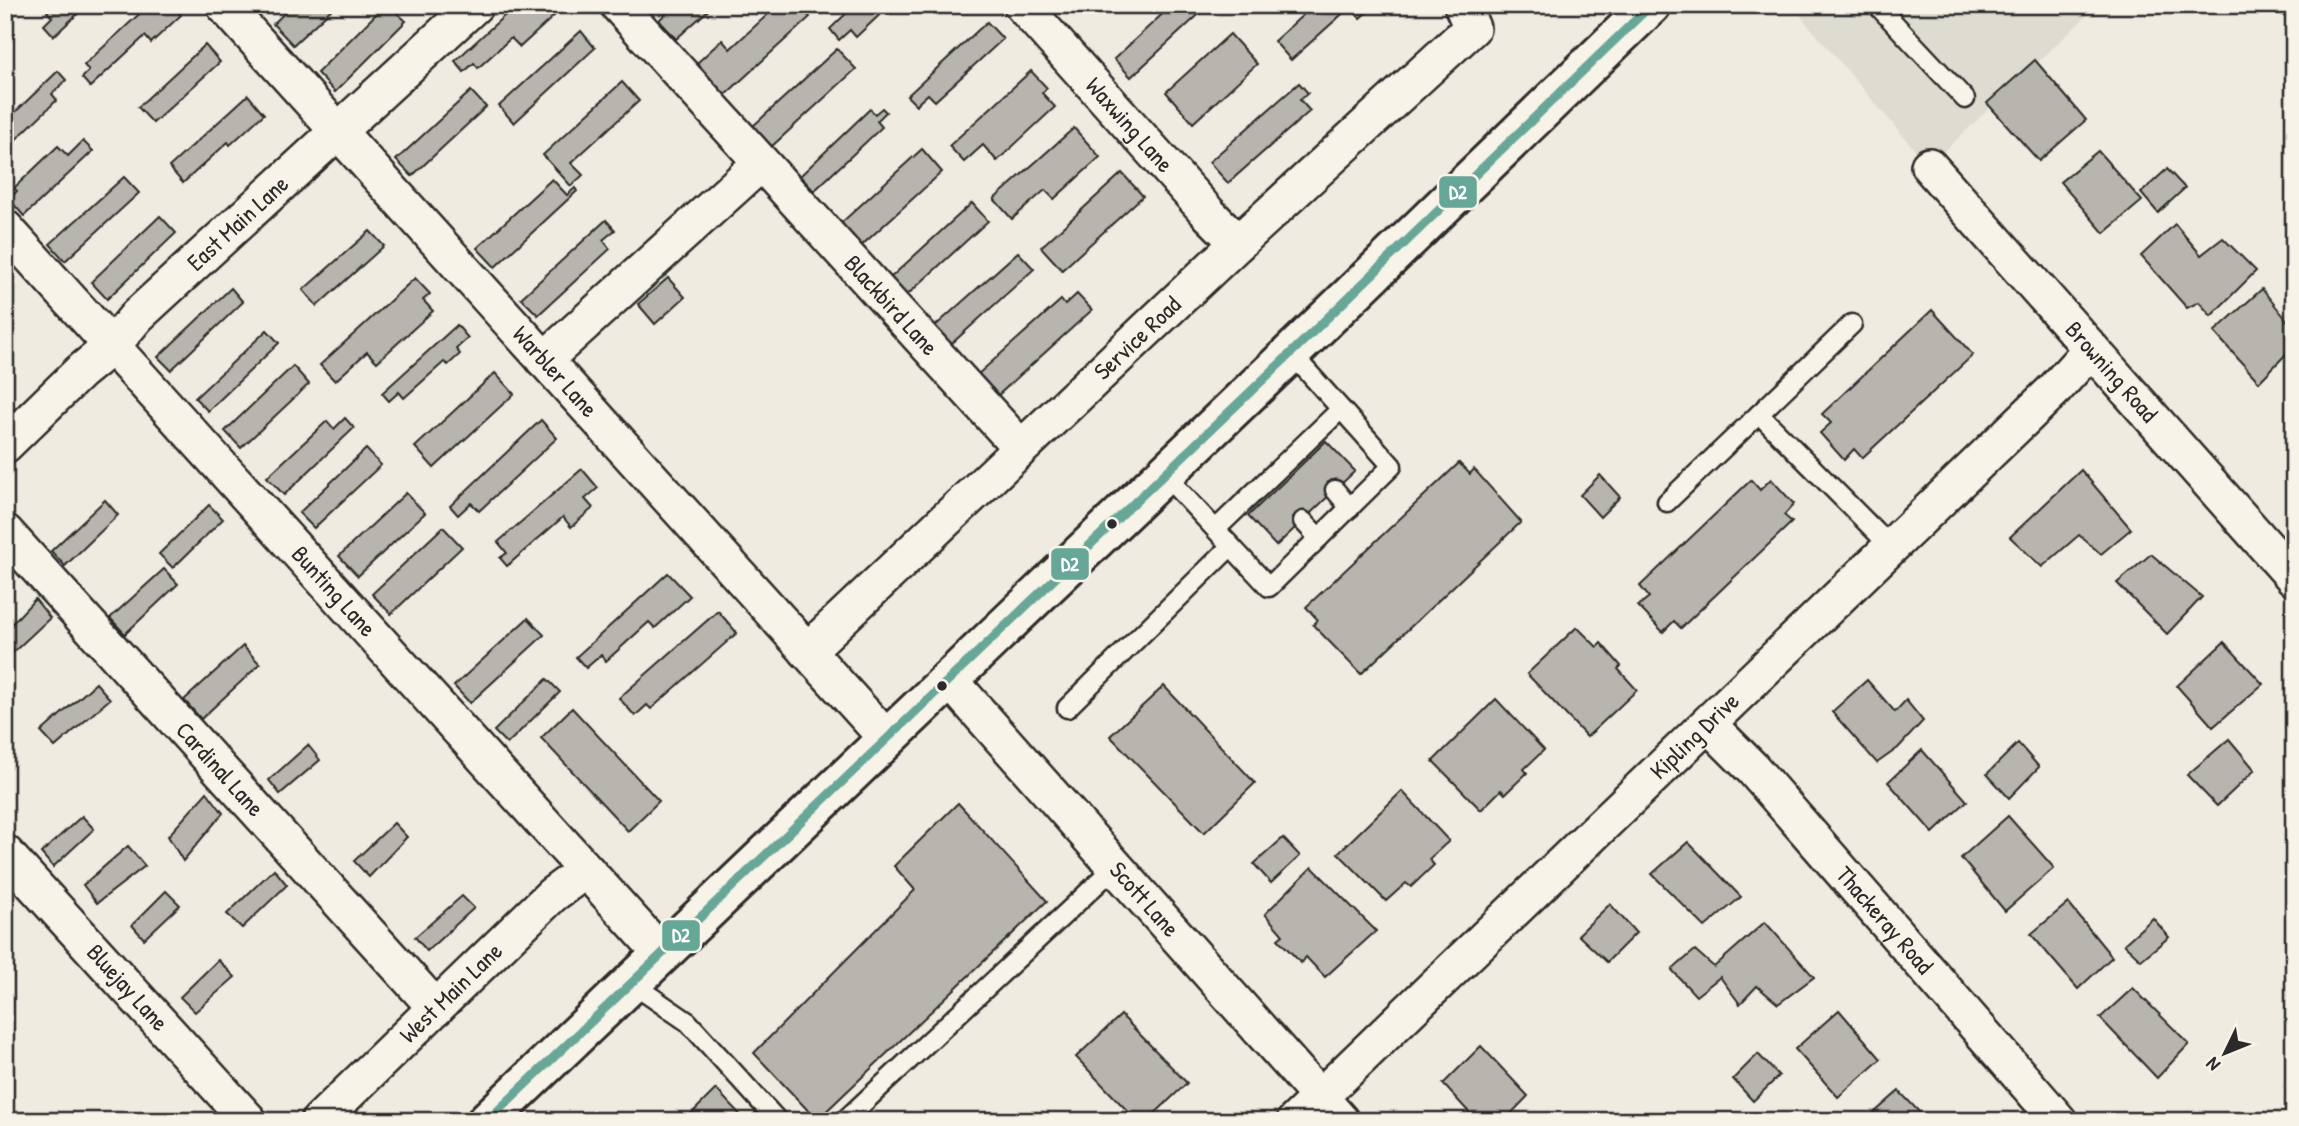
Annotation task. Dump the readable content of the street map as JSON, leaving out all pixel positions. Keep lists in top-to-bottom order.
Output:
{
  "streets": {
    "street": [
      "Waxwing Lane",
      "East Main Lane",
      "Blackbird Lane",
      "Service Road",
      "Warbler Lane",
      "Browning Road",
      "Bunting Lane",
      "Kipling Drive",
      "Cardinal Lane",
      "Scott Lane",
      "Thackeray Road",
      "Bluejay Lane",
      "West Main Lane"
    ]
  },
  "crossings": [
    ["Waxwing Lane", "Service Road"],
    ["East Main Lane", "Warbler Lane"],
    ["East Main Lane", "Bunting Lane"],
    ["Blackbird Lane", "Service Road"],
    ["Service Road", "Warbler Lane"],
    ["Browning Road", "Kipling Drive"],
    ["Bunting Lane", "West Main Lane"],
    ["Kipling Drive", "Scott Lane"],
    ["Kipling Drive", "Thackeray Road"],
    ["Cardinal Lane", "West Main Lane"]
  ],
  "lines": ["transit line D2"],
  "north": "bottom left"
}
